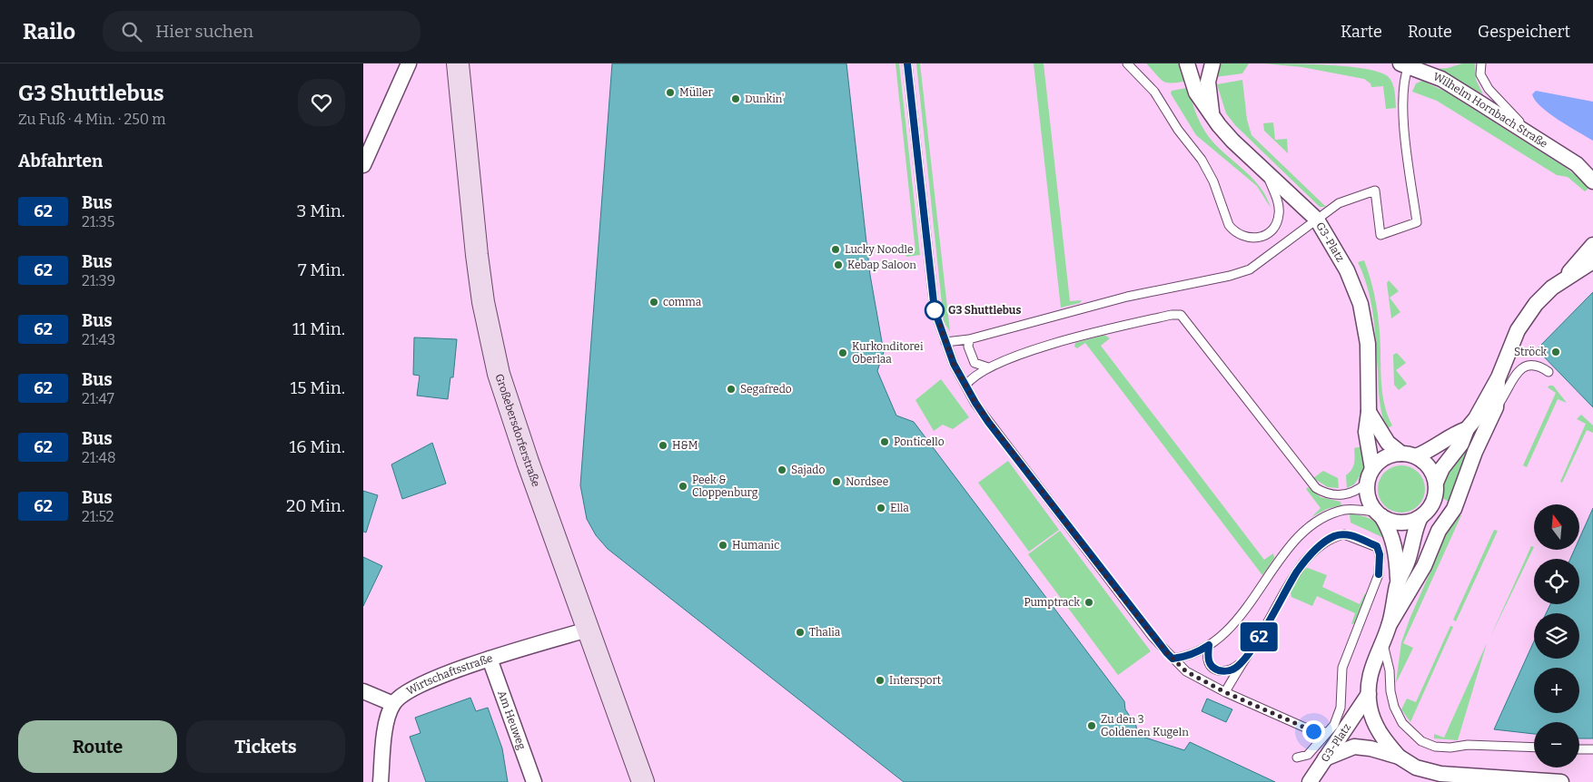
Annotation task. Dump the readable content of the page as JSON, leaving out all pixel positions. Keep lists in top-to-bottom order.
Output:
{
  "streets": {
    "street": [
      "Wilhelm Hornbach Straße",
      "G3-Platz",
      "Großebersdorferstraße",
      "Wirtschaftsstraße",
      "Am Heuweg"
    ]
  },
  "crossings": [
    ["Großebersdorferstraße", "Wirtschaftsstraße"],
    ["Wirtschaftsstraße", "Am Heuweg"]
  ],
  "places": [
    "Müller",
    "Dunkin'",
    "Lucky Noodle",
    "Kebap Saloon",
    "comma",
    "G3 Shuttlebus",
    "Ströck",
    "Kurkonditorei Oberlaa",
    "Segafredo",
    "Ponticello",
    "H&M",
    "Sajado",
    "Nordsee",
    "Peek & Cloppenburg",
    "Ella",
    "Humanic",
    "Pumptrack",
    "Thalia",
    "Intersport",
    "Zu den 3 Goldenen Kugeln"
  ],
  "lines": ["bus line 62"],
  "north": "top",
  "page": {
    "header": "Railo",
    "search": "Hier suchen",
    "nav": ["Karte", "Route", "Gespeichert"],
    "heading": [
      ["G3 Shuttlebus", "Zu Fuß · 4 Min. · 250 m"],
      "Abfahrten"
    ],
    "on_map": "62",
    "list": [
      {
        "mark": "62",
        "name": "Bus",
        "note": "21:35",
        "value": "3 Min."
      },
      {
        "mark": "62",
        "name": "Bus",
        "note": "21:39",
        "value": "7 Min."
      },
      {
        "mark": "62",
        "name": "Bus",
        "note": "21:43",
        "value": "11 Min."
      },
      {
        "mark": "62",
        "name": "Bus",
        "note": "21:47",
        "value": "15 Min."
      },
      {
        "mark": "62",
        "name": "Bus",
        "note": "21:48",
        "value": "16 Min."
      },
      {
        "mark": "62",
        "name": "Bus",
        "note": "21:52",
        "value": "20 Min."
      }
    ],
    "map_buttons": ["+", "−"],
    "buttons": ["Route", "Tickets"]
  }
}
